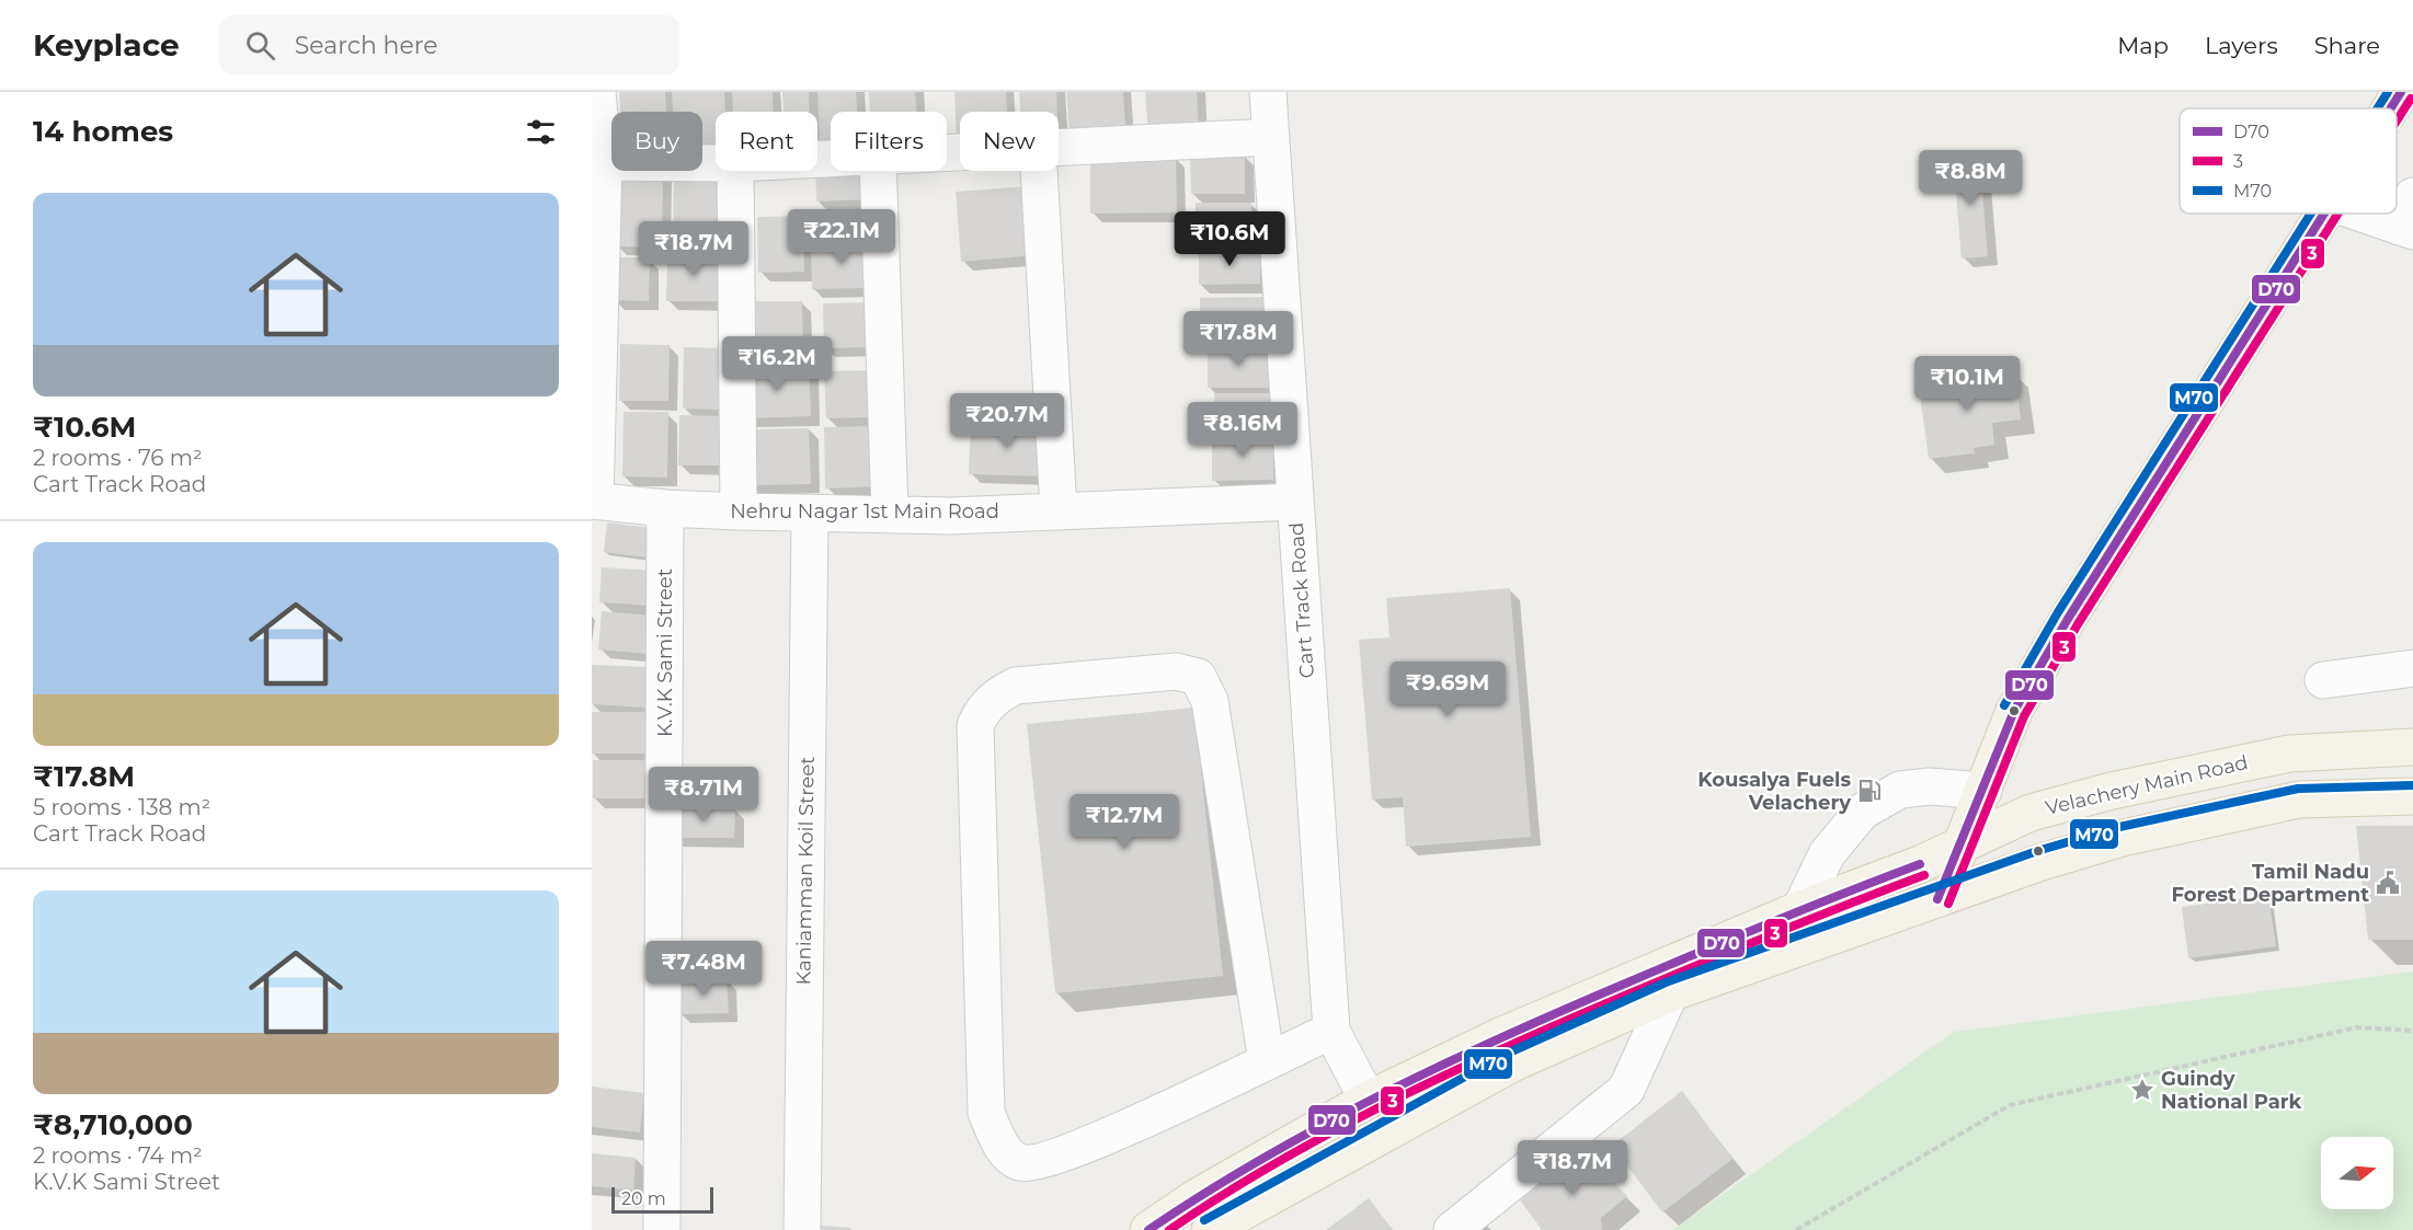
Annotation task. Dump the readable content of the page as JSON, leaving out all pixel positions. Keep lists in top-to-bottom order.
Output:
{
  "streets": {
    "main road": ["Velachery Main Road"],
    "street": [
      "Nehru Nagar 1st Main Road",
      "Cart Track Road",
      "K.V.K Sami Street",
      "Kaniamman Koil Street"
    ]
  },
  "crossings": [
    ["Nehru Nagar 1st Main Road", "Cart Track Road"],
    ["Nehru Nagar 1st Main Road", "K.V.K Sami Street"],
    ["Nehru Nagar 1st Main Road", "Kaniamman Koil Street"],
    ["Cart Track Road", "Velachery Main Road"]
  ],
  "places": {
    "fuel station": ["Kousalya Fuels Velachery"],
    "public building": ["Tamil Nadu Forest Department"],
    "place": ["Guindy National Park"]
  },
  "lines": ["transit line D70", "transit line M70", "transit line 3"],
  "legend": ["D70", "3", "M70"],
  "scale_bar": "20 m",
  "north": "right",
  "page": {
    "header": "Keyplace",
    "search": "Search here",
    "nav": ["Map", "Layers", "Share"],
    "heading": "14 homes",
    "chip": [
      "Buy",
      "Rent",
      "Filters",
      "New"
    ],
    "price": [
      "₹8.8M",
      "₹22.1M",
      "₹10.6M",
      "₹18.7M",
      "₹17.8M",
      "₹16.2M",
      "₹10.1M",
      "₹20.7M",
      "₹8.16M",
      "₹9.69M",
      "₹8.71M",
      "₹12.7M",
      "₹7.48M",
      "₹18.7M"
    ],
    "list": [
      {
        "name": "₹10.6M",
        "note": "2 rooms · 76 m² · Cart Track Road"
      },
      {
        "name": "₹17.8M",
        "note": "5 rooms · 138 m² · Cart Track Road"
      },
      {
        "name": "₹8,710,000",
        "note": "2 rooms · 74 m² · K.V.K Sami Street"
      }
    ],
    "scale": "20 m"
  }
}
